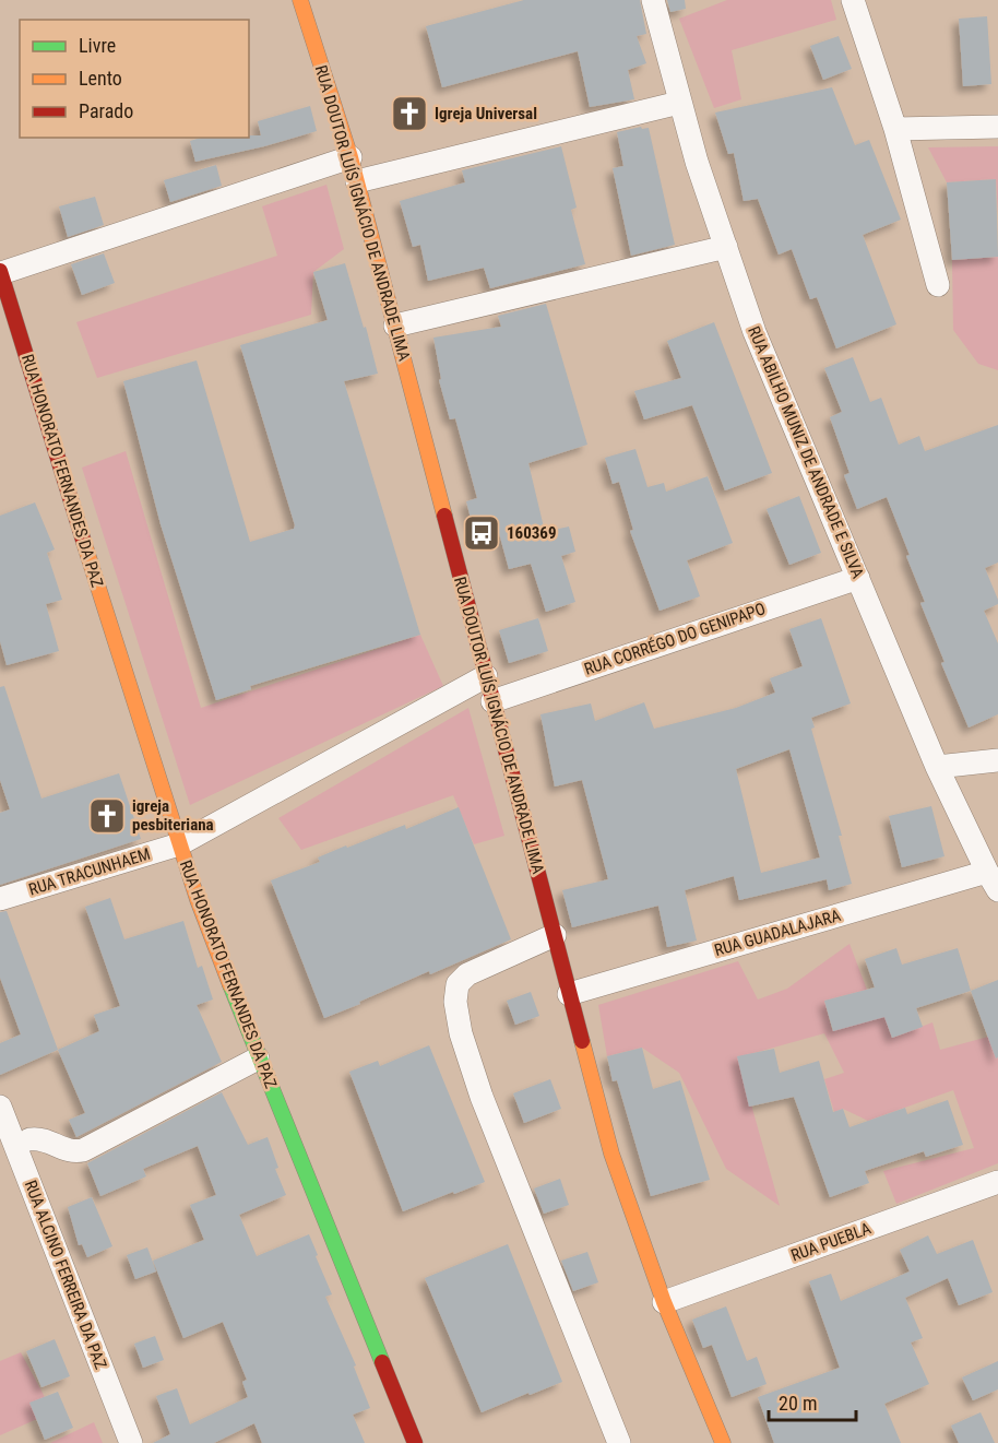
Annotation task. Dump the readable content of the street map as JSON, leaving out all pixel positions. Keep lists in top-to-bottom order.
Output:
{
  "streets": {
    "main road": ["RUA DOUTOR LUÍS IGNÁCIO DE ANDRADE LIMA", "RUA HONORATO FERNANDES DA PAZ"],
    "street": [
      "RUA ABILHO MUNIZ DE ANDRADE E SILVA",
      "RUA CORRÉGO DO GENIPAPO",
      "RUA TRACUNHAEM",
      "RUA GUADALAJARA",
      "RUA PUEBLA",
      "RUA ALCINO FERREIRA DA PAZ"
    ]
  },
  "crossings": [
    ["RUA DOUTOR LUÍS IGNÁCIO DE ANDRADE LIMA", "RUA CORRÉGO DO GENIPAPO"],
    ["RUA DOUTOR LUÍS IGNÁCIO DE ANDRADE LIMA", "RUA GUADALAJARA"],
    ["RUA DOUTOR LUÍS IGNÁCIO DE ANDRADE LIMA", "RUA PUEBLA"],
    ["RUA ABILHO MUNIZ DE ANDRADE E SILVA", "RUA CORRÉGO DO GENIPAPO"],
    ["RUA ABILHO MUNIZ DE ANDRADE E SILVA", "RUA GUADALAJARA"],
    ["RUA HONORATO FERNANDES DA PAZ", "RUA TRACUNHAEM"]
  ],
  "places": {
    "church": ["Igreja Universal", "igreja pesbiteriana"],
    "bus stop": ["160369"]
  },
  "legend": ["Livre", "Lento", "Parado"],
  "scale_bar": "20 m"
}
